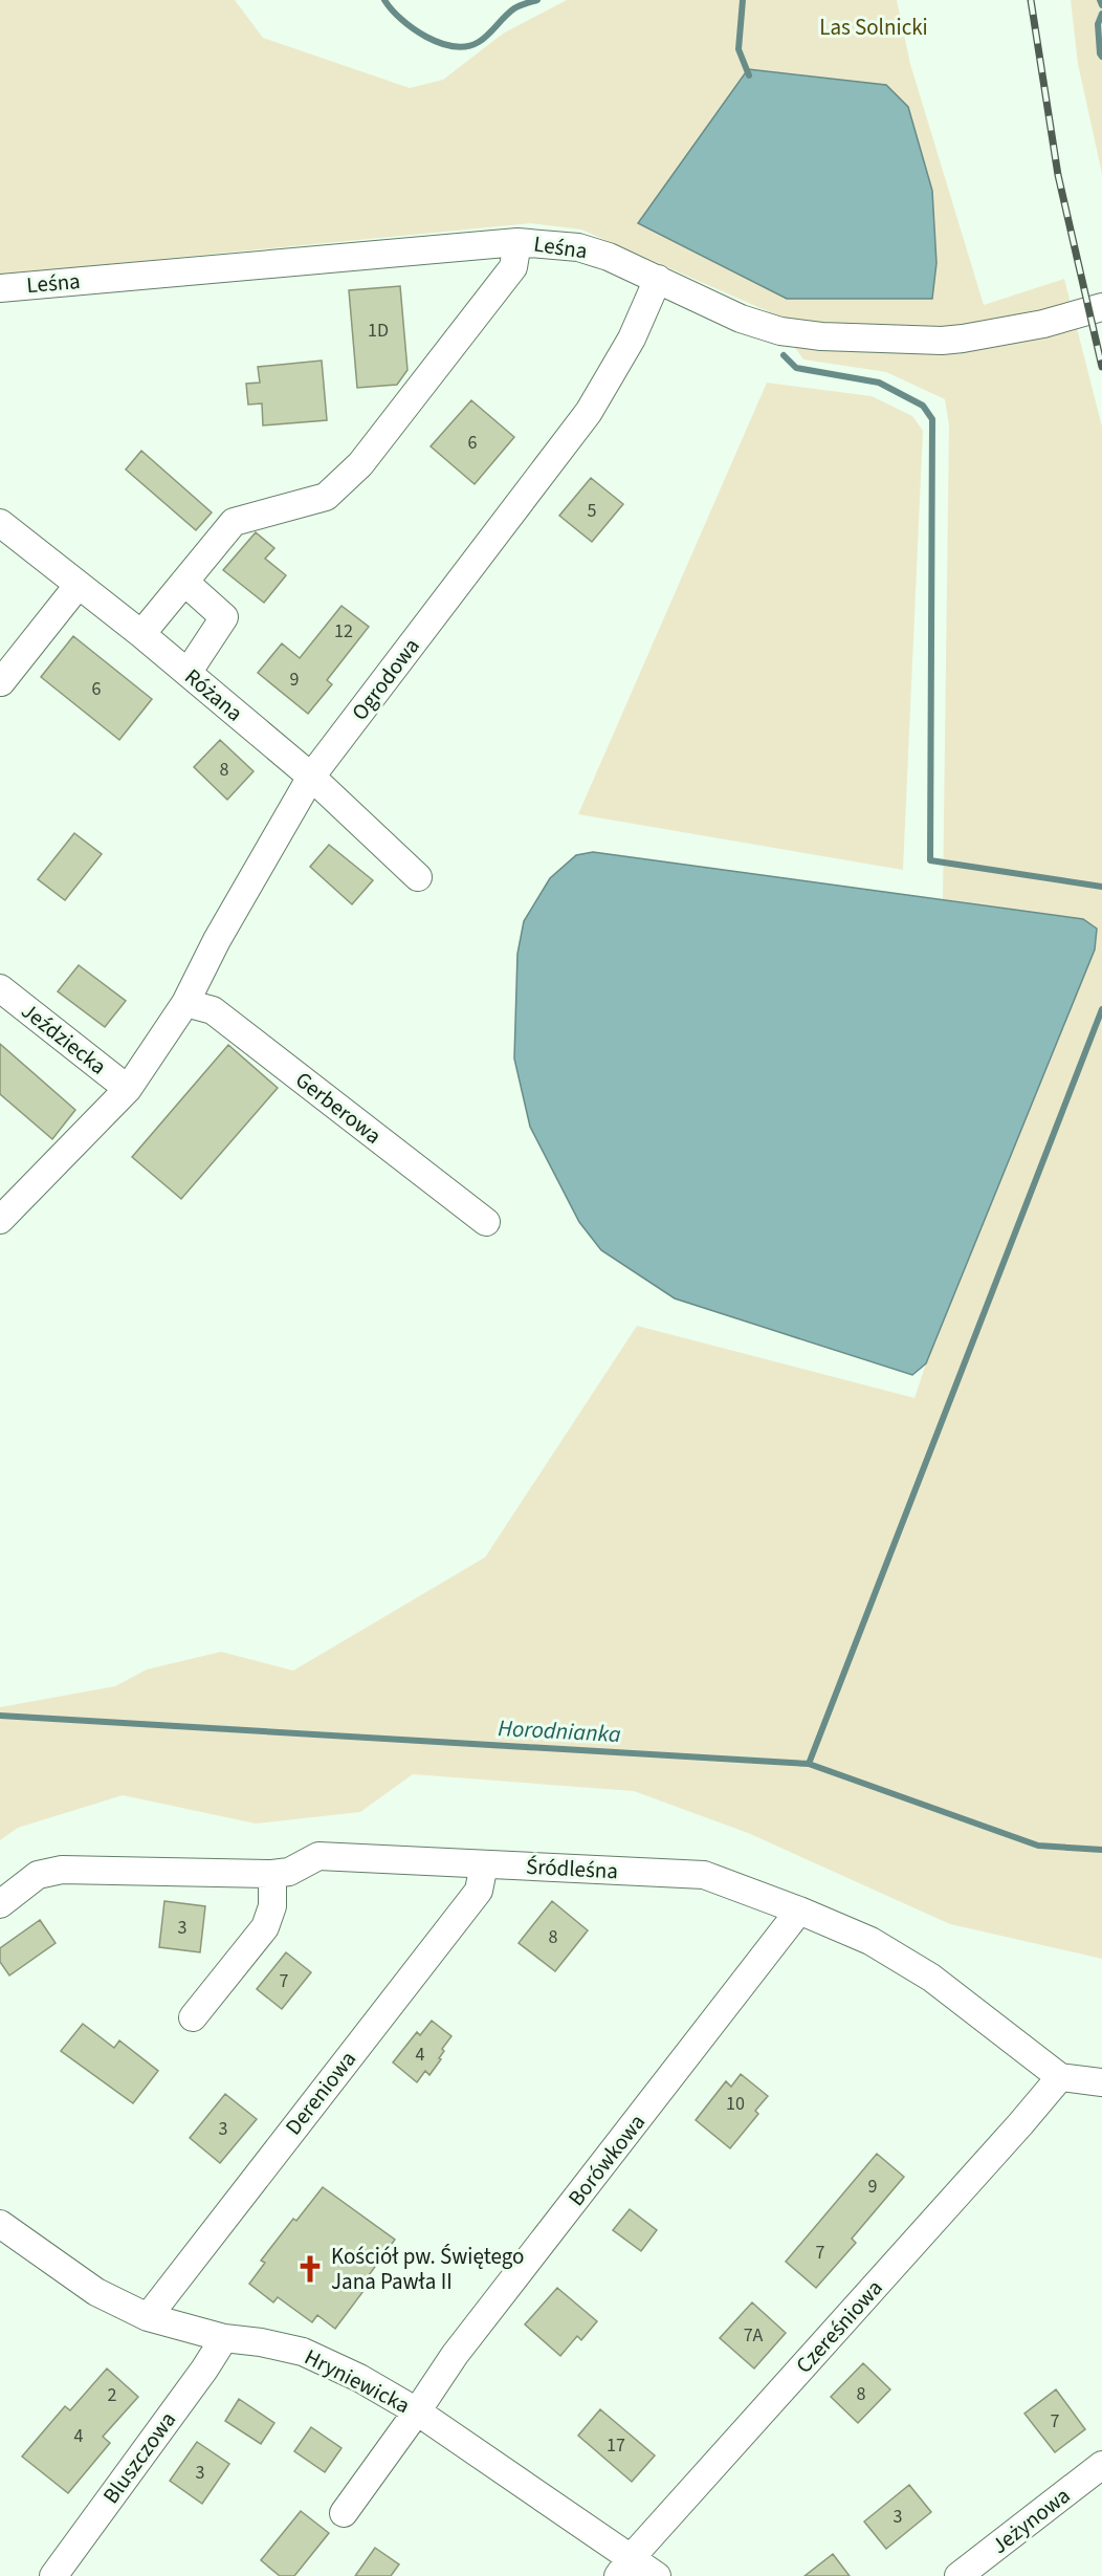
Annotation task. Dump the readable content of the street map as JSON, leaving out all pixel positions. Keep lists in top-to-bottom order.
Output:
{
  "streets": {
    "street": [
      "Leśna",
      "Ogrodowa",
      "Różana",
      "Jeździecka",
      "Gerberowa",
      "Śródleśna",
      "Dereniowa",
      "Borówkowa",
      "Czereśniowa",
      "Hryniewicka",
      "Bluszczowa",
      "Jeżynowa"
    ]
  },
  "crossings": [
    ["Leśna", "Ogrodowa"],
    ["Ogrodowa", "Różana"],
    ["Ogrodowa", "Jeździecka"],
    ["Ogrodowa", "Gerberowa"],
    ["Śródleśna", "Dereniowa"],
    ["Śródleśna", "Borówkowa"],
    ["Śródleśna", "Czereśniowa"],
    ["Dereniowa", "Hryniewicka"],
    ["Borówkowa", "Hryniewicka"],
    ["Czereśniowa", "Hryniewicka"],
    ["Hryniewicka", "Bluszczowa"]
  ],
  "water": ["Horodnianka"],
  "parks": ["Las Solnicki"],
  "places": {
    "church": ["Kościół pw. Świętego Jana Pawła II"]
  },
  "house_numbers": [
    "1D",
    "6",
    "5",
    "12",
    "9",
    "6",
    "8",
    "3",
    "8",
    "7",
    "4",
    "10",
    "3",
    "9",
    "7",
    "7A",
    "8",
    "2",
    "7",
    "4",
    "17",
    "3",
    "3"
  ]
}
